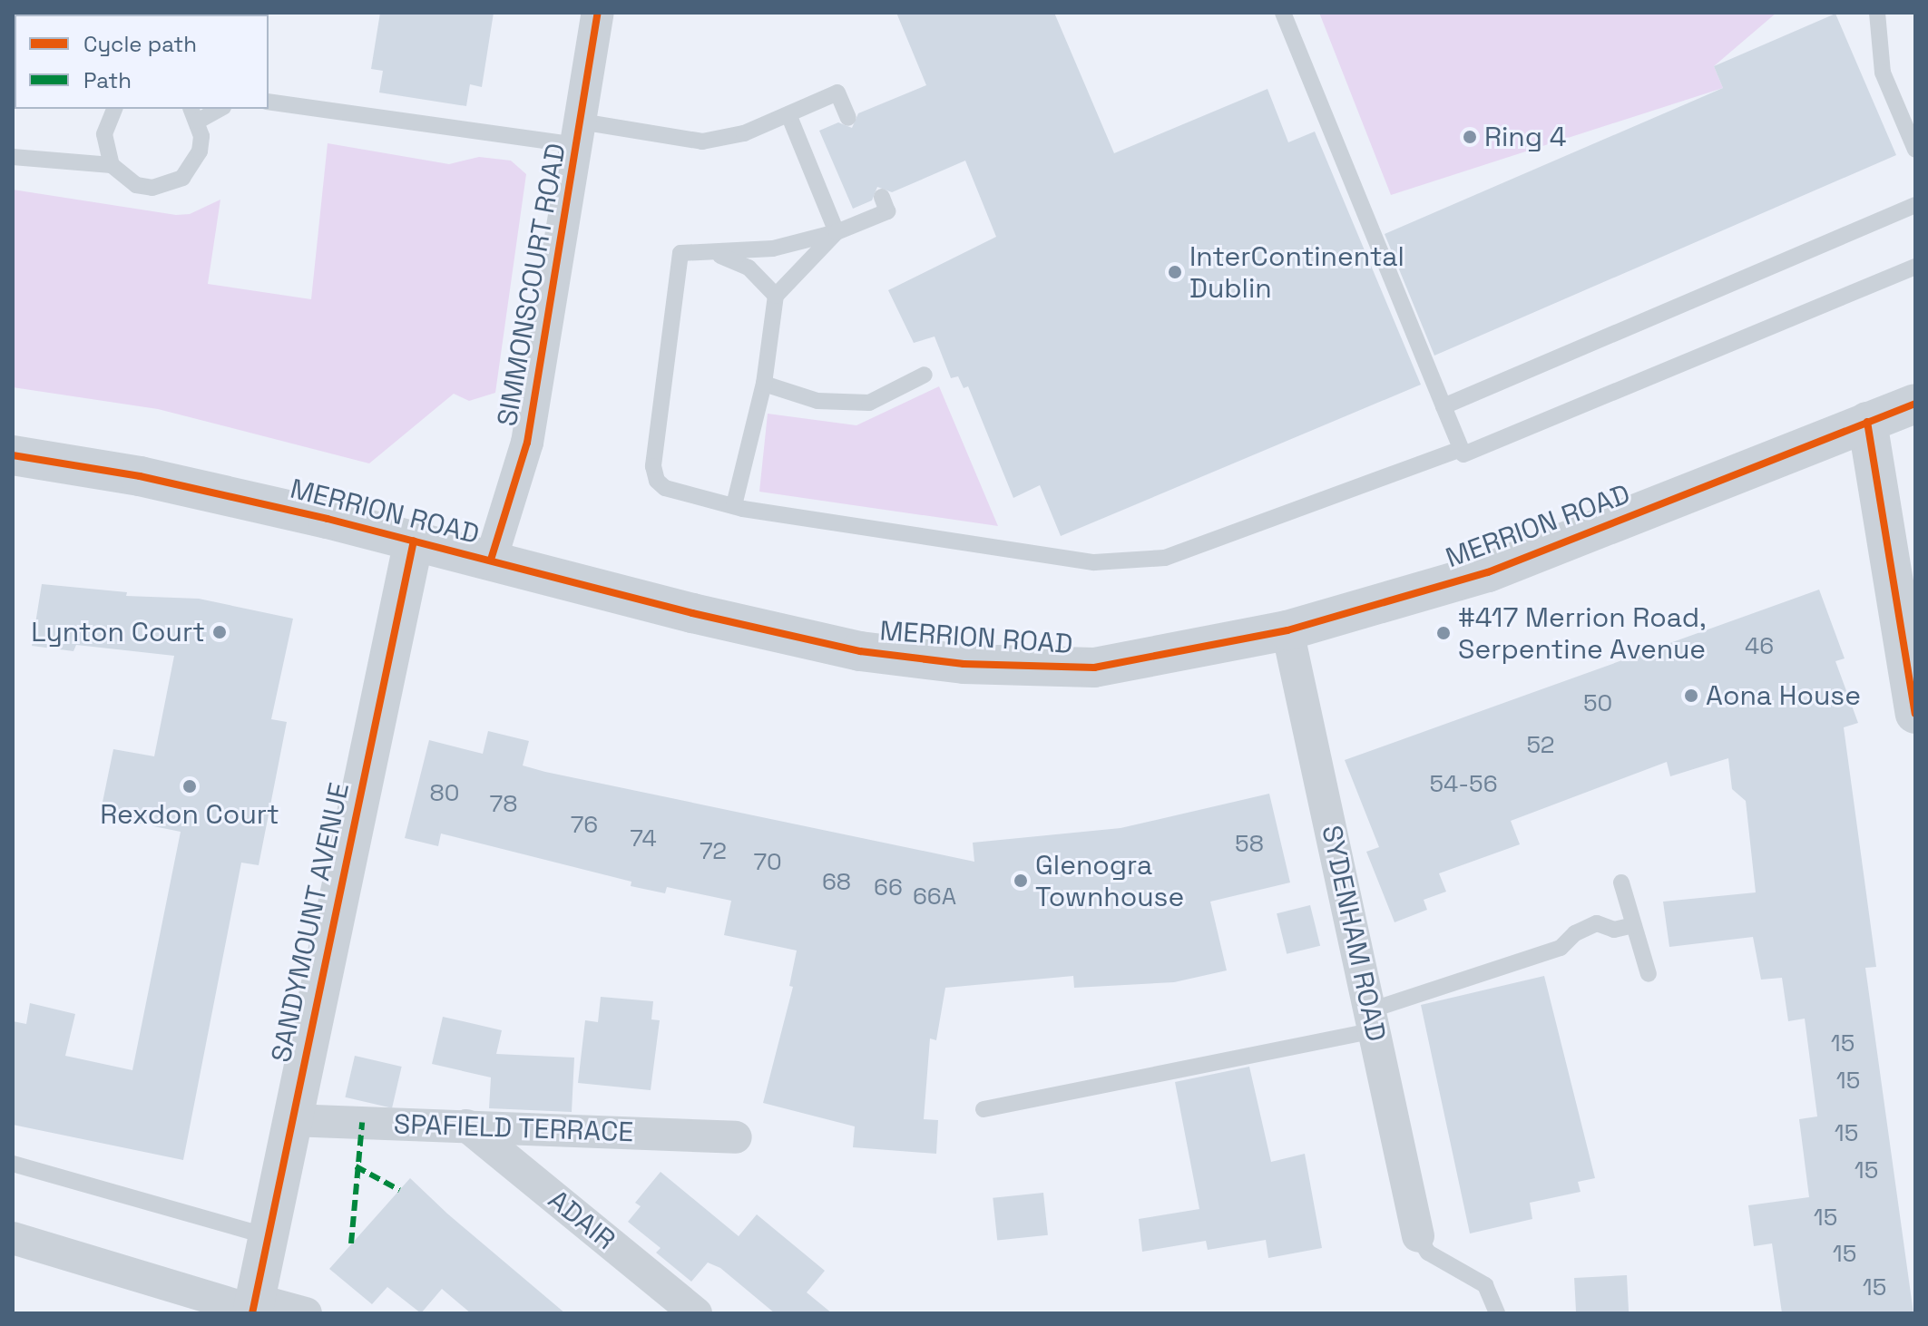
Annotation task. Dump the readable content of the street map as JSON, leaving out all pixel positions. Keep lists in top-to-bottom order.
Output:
{
  "streets": {
    "main road": ["MERRION ROAD", "SANDYMOUNT AVENUE"],
    "street": [
      "SIMMONSCOURT ROAD",
      "SYDENHAM ROAD",
      "SPAFIELD TERRACE",
      "ADAIR"
    ]
  },
  "crossings": [
    ["SIMMONSCOURT ROAD", "MERRION ROAD"],
    ["MERRION ROAD", "SANDYMOUNT AVENUE"],
    ["MERRION ROAD", "SYDENHAM ROAD"],
    ["SANDYMOUNT AVENUE", "SPAFIELD TERRACE"],
    ["SPAFIELD TERRACE", "ADAIR"]
  ],
  "places": [
    "Ring 4",
    "InterContinental Dublin",
    "Lynton Court",
    "#417 Merrion Road, Serpentine Avenue",
    "Aona House",
    "Rexdon Court",
    "Glenogra Townhouse"
  ],
  "house_numbers": [
    "46",
    "50",
    "52",
    "54-56",
    "80",
    "78",
    "76",
    "74",
    "58",
    "72",
    "70",
    "68",
    "66",
    "66A",
    "15",
    "15",
    "15",
    "15",
    "15",
    "15",
    "15"
  ],
  "legend": ["Cycle path", "Path"]
}
